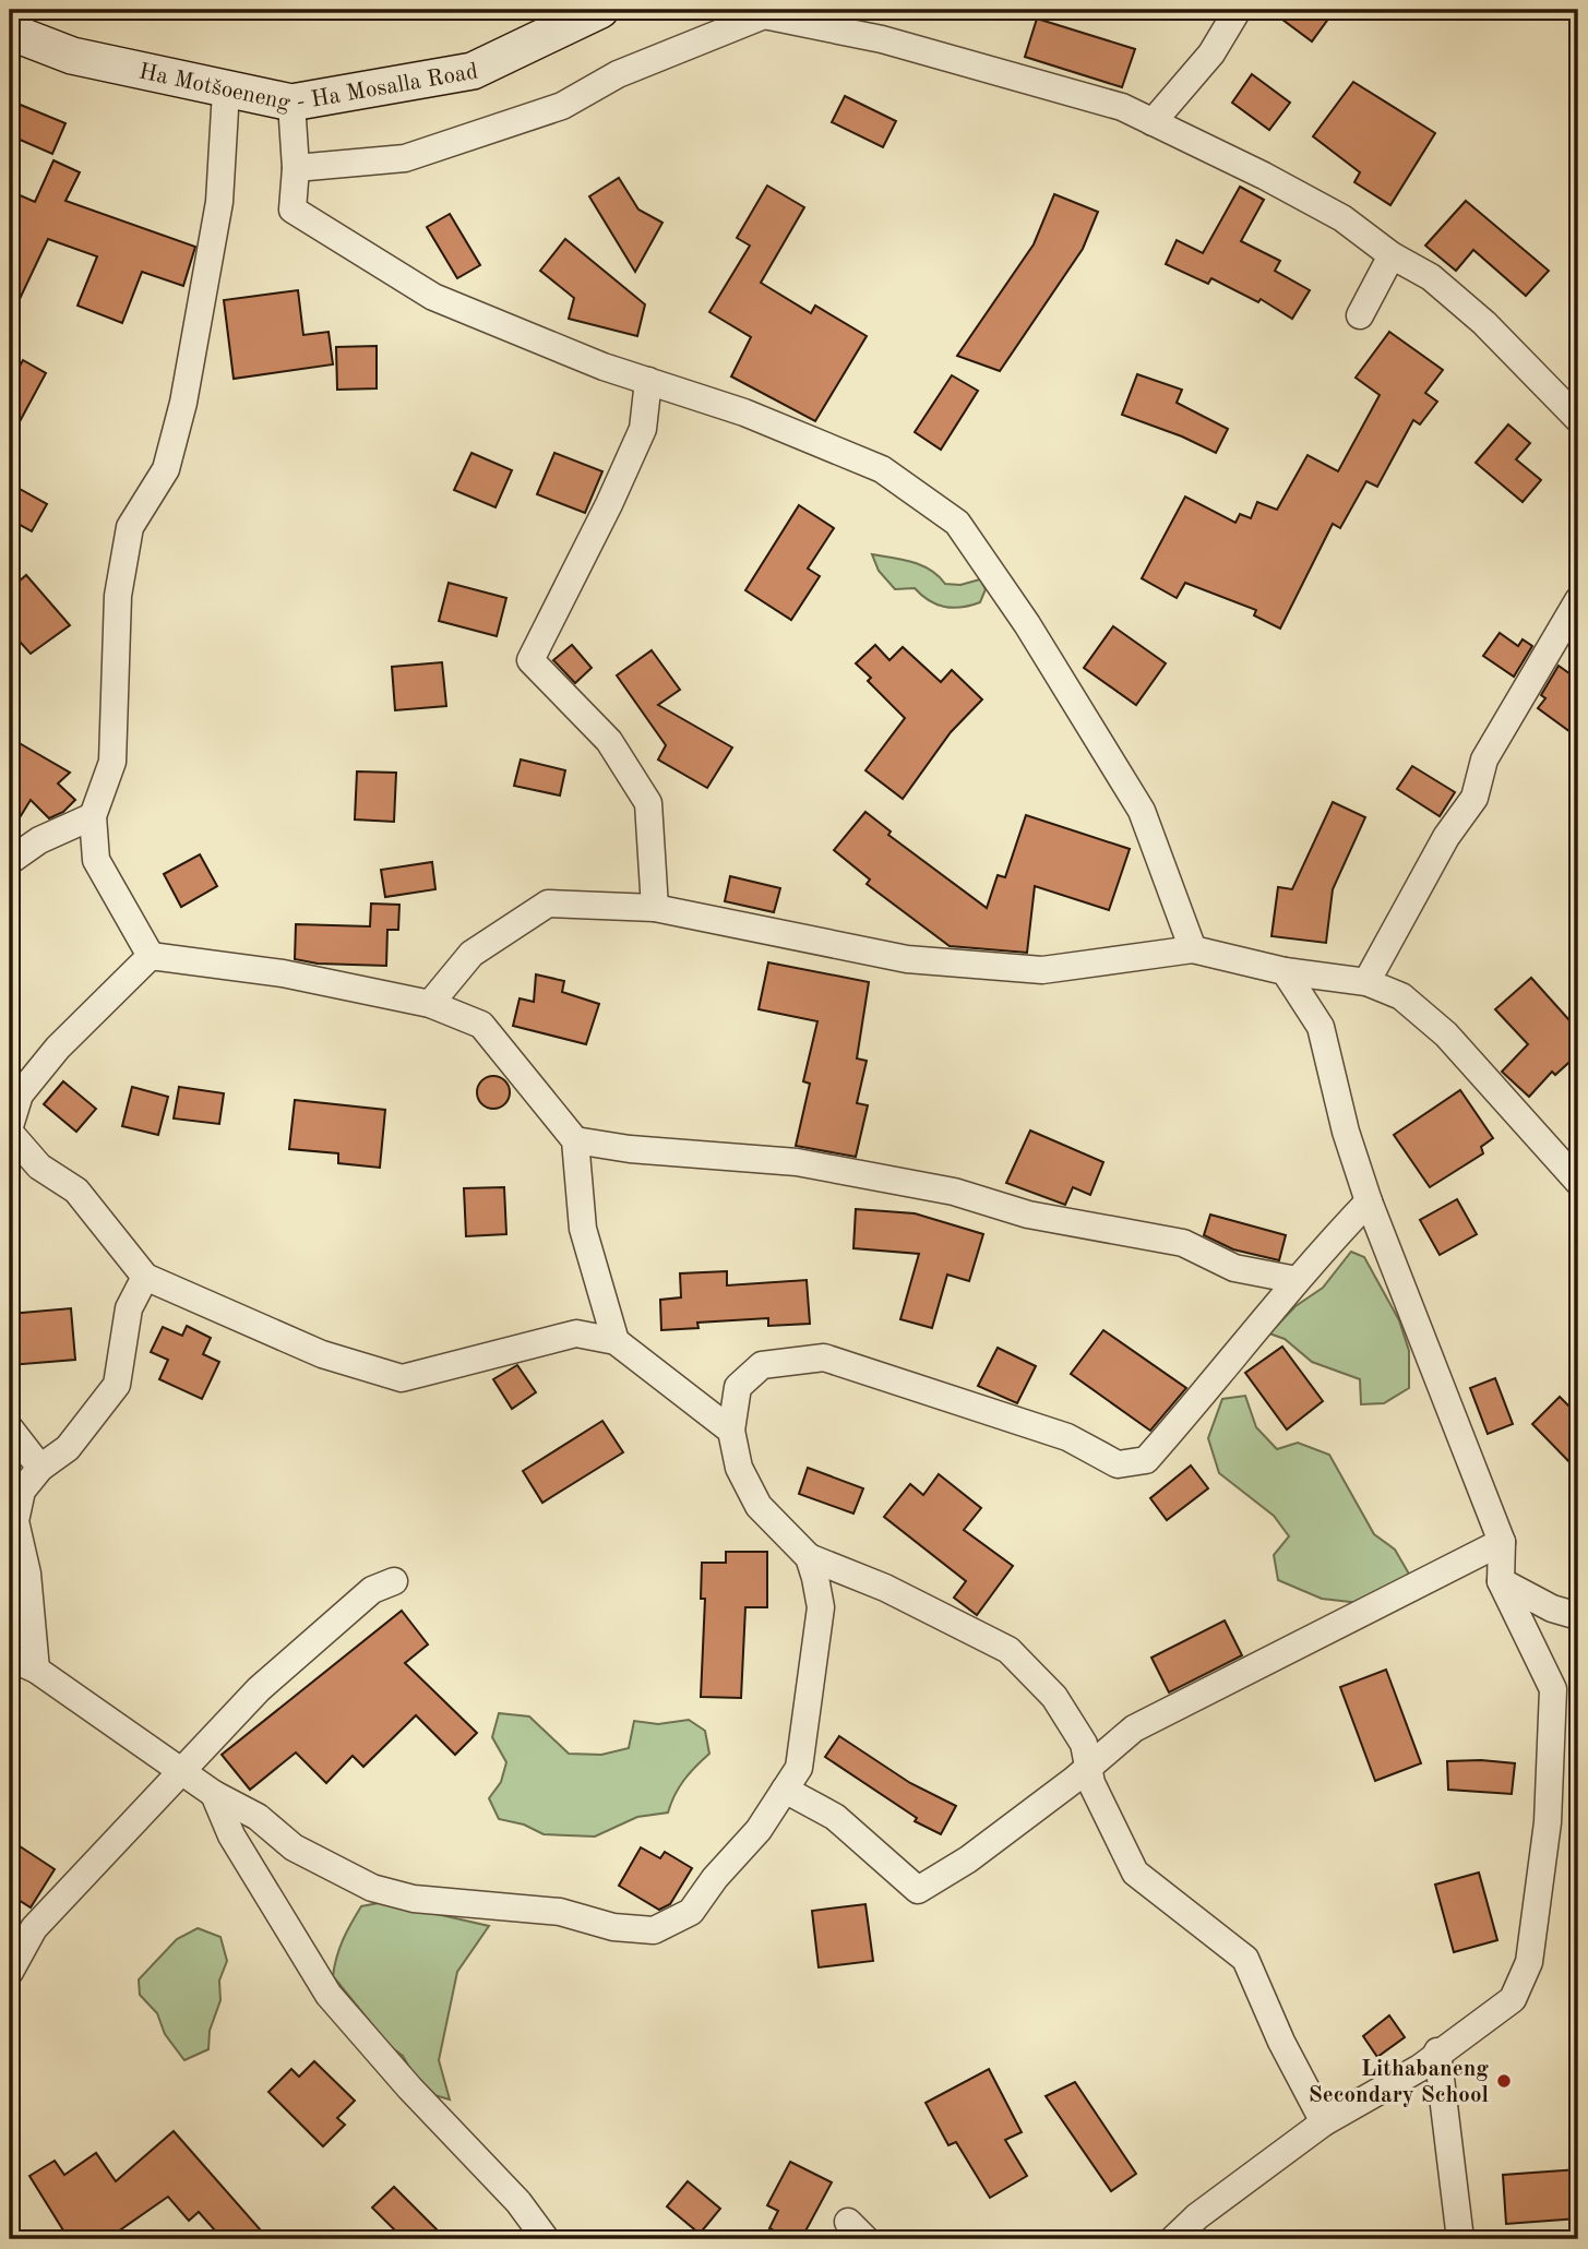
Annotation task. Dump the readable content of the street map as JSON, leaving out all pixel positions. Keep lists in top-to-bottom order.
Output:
{
  "streets": {
    "main road": ["Ha Motšoeneng - Ha Mosalla Road"]
  },
  "places": ["Lithabaneng Secondary School"]
}
